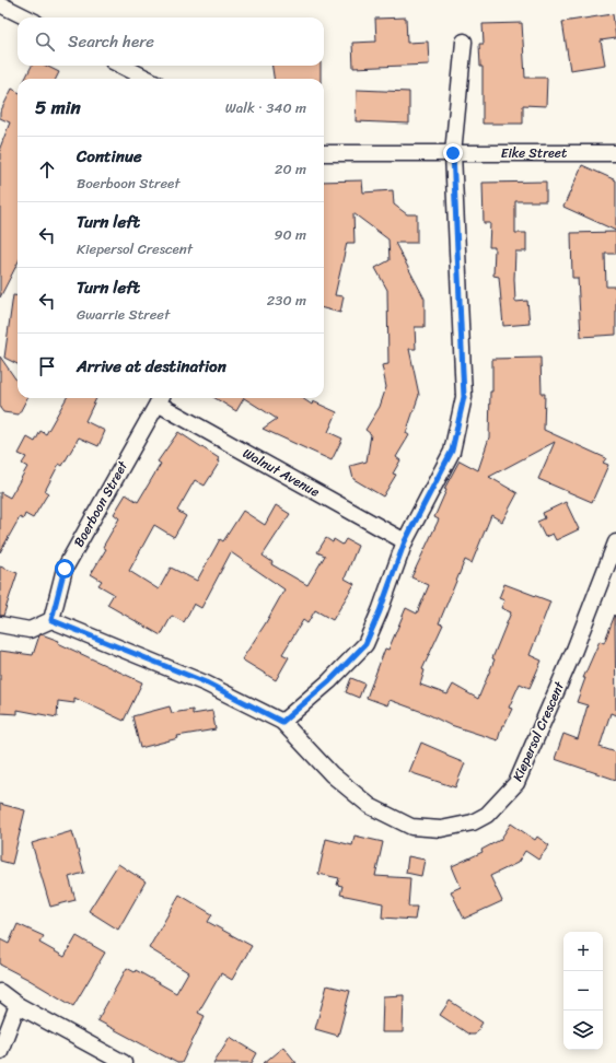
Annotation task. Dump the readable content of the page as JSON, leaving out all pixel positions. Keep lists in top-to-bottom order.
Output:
{
  "streets": {
    "street": [
      "Eike Street",
      "Walnut Avenue",
      "Boerboon Street",
      "Kiepersol Crescent"
    ]
  },
  "crossings": [
    ["Walnut Avenue", "Boerboon Street"],
    ["Boerboon Street", "Kiepersol Crescent"]
  ],
  "page": {
    "search": "Search here",
    "heading": ["5 min", "Walk · 340 m"],
    "list": [
      ["Continue", "Boerboon Street", "20 m"],
      ["Turn left", "Kiepersol Crescent", "90 m"],
      ["Turn left", "Gwarrie Street", "230 m"],
      "Arrive at destination"
    ],
    "map_buttons": ["+", "−"]
  }
}
